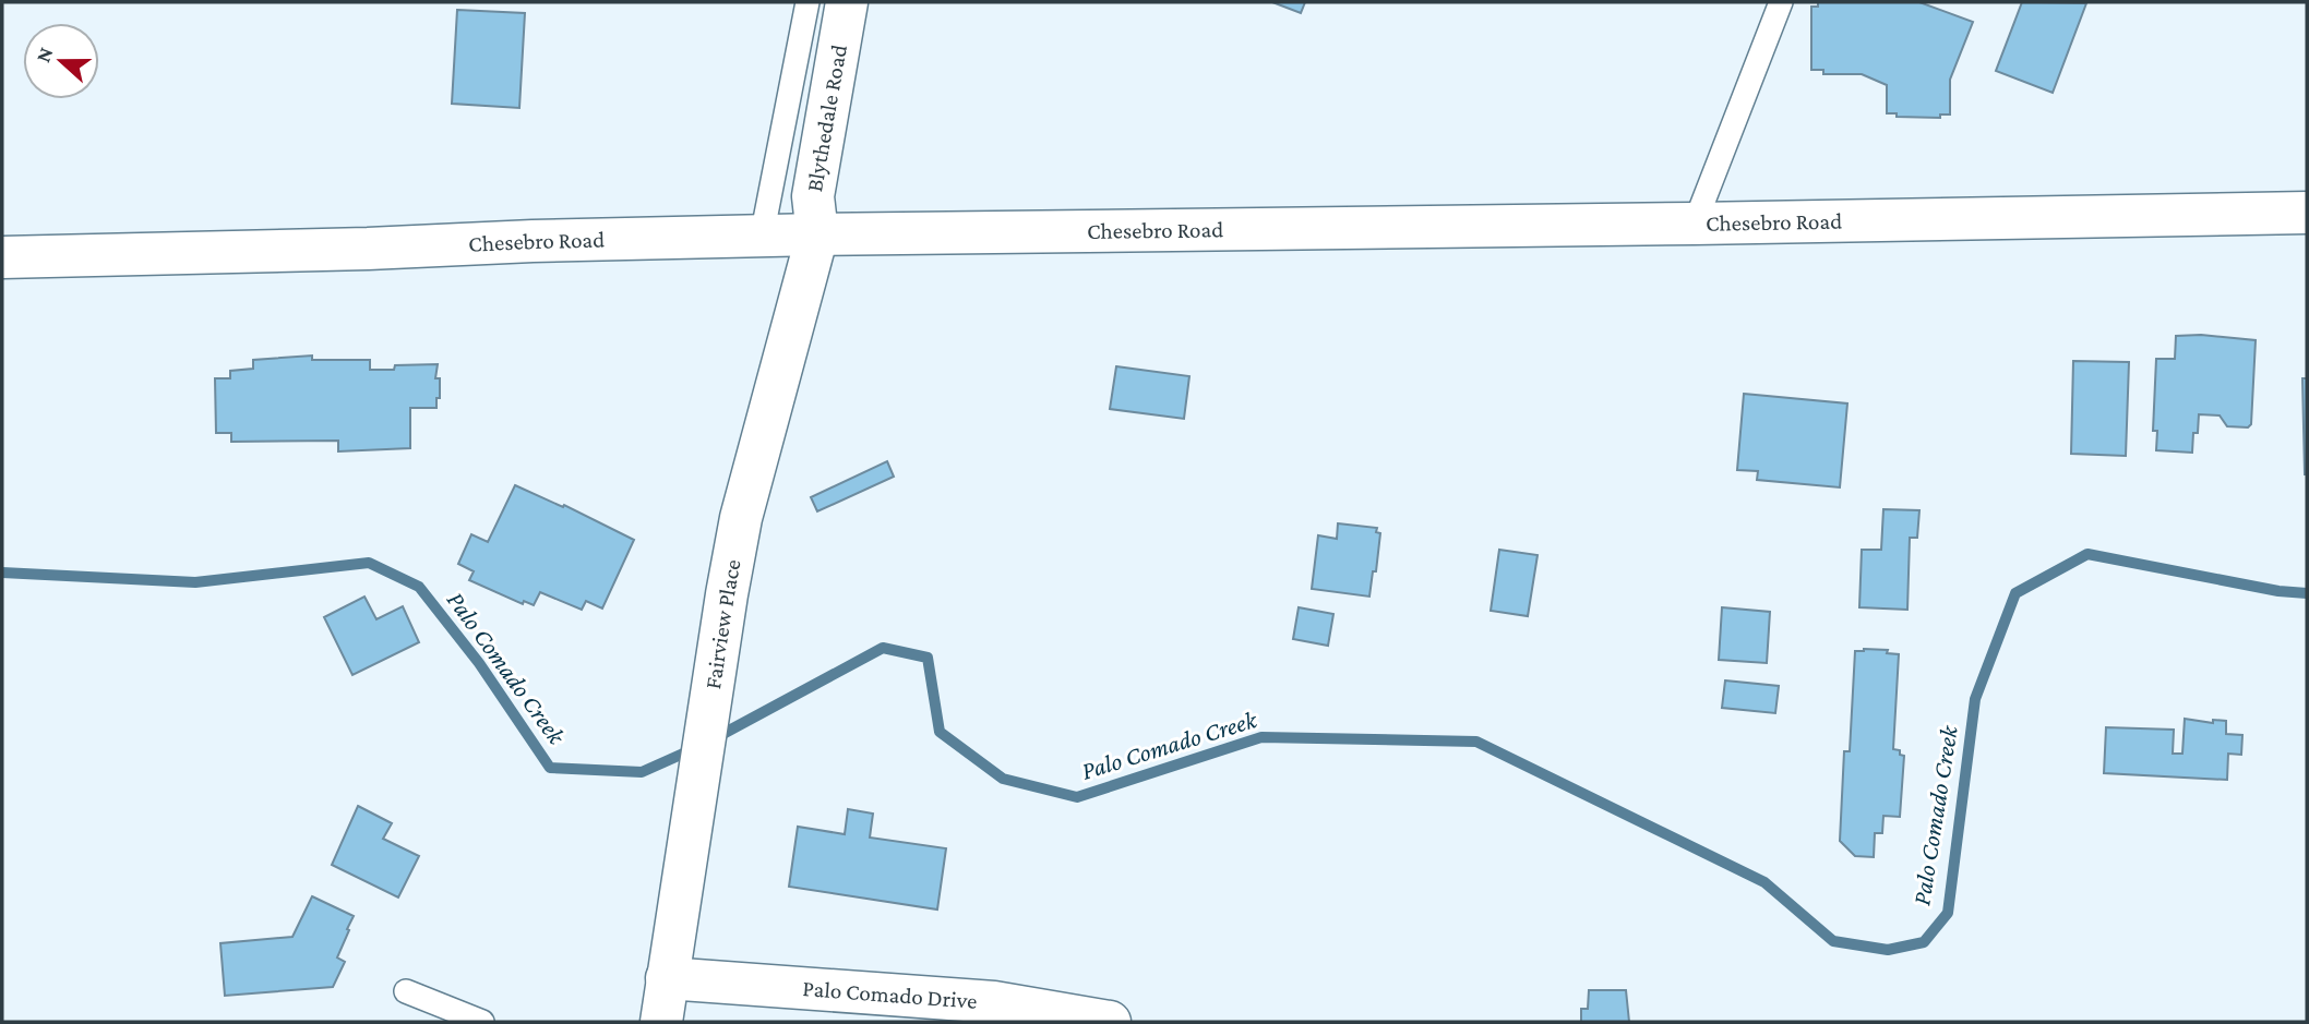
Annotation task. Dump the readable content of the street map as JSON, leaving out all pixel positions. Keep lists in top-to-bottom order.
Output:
{
  "streets": {
    "street": [
      "Blythedale Road",
      "Chesebro Road",
      "Fairview Place",
      "Palo Comado Drive"
    ]
  },
  "crossings": [
    ["Blythedale Road", "Chesebro Road"],
    ["Blythedale Road", "Fairview Place"],
    ["Chesebro Road", "Fairview Place"],
    ["Fairview Place", "Palo Comado Drive"]
  ],
  "water": ["Palo Comado Creek"],
  "north": "left"
}
